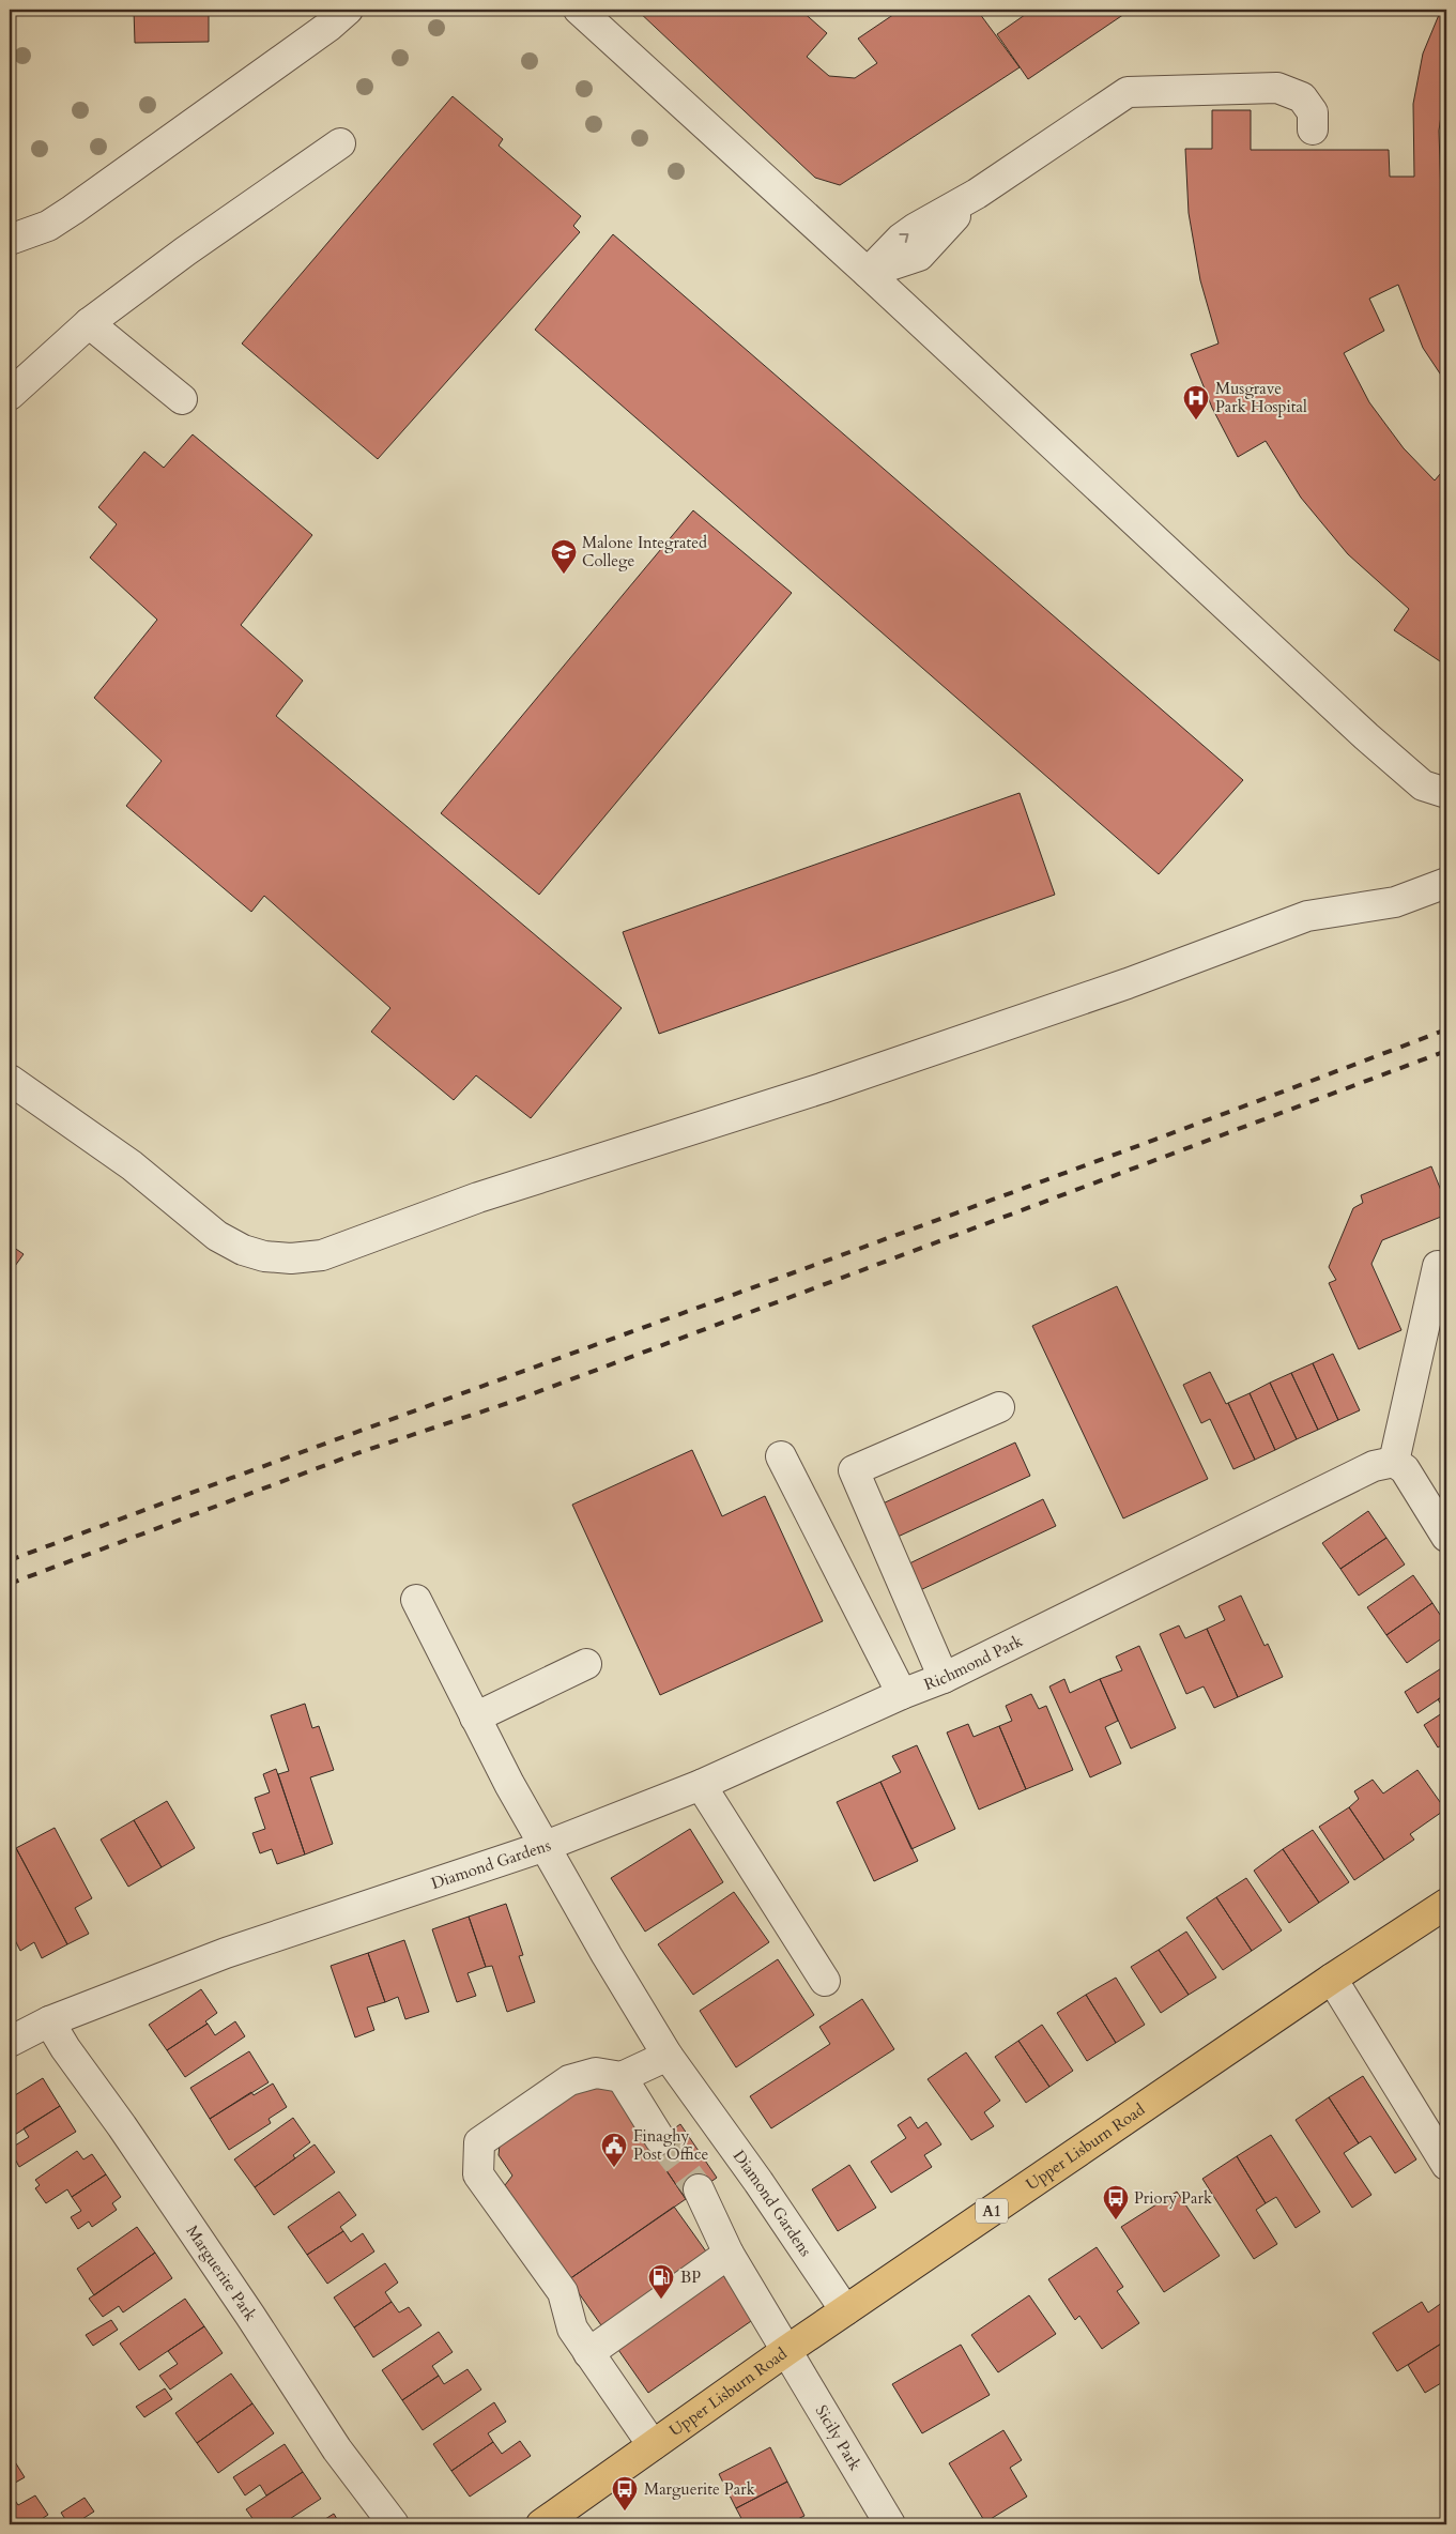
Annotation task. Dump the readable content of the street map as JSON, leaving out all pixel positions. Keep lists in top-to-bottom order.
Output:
{
  "streets": {
    "main road": ["Upper Lisburn Road", "A1"],
    "street": [
      "Richmond Park",
      "Diamond Gardens",
      "Marguerite Park",
      "Sicily Park"
    ]
  },
  "crossings": [
    ["Richmond Park", "Diamond Gardens"],
    ["Diamond Gardens", "Upper Lisburn Road"],
    ["Diamond Gardens", "Marguerite Park"],
    ["Upper Lisburn Road", "Sicily Park"]
  ],
  "places": {
    "hospital": ["Musgrave Park Hospital"],
    "school or university": ["Malone Integrated College"],
    "public building": ["Finaghy Post Office"],
    "bus stop": ["Priory Park", "Marguerite Park"],
    "fuel station": ["BP"]
  }
}
